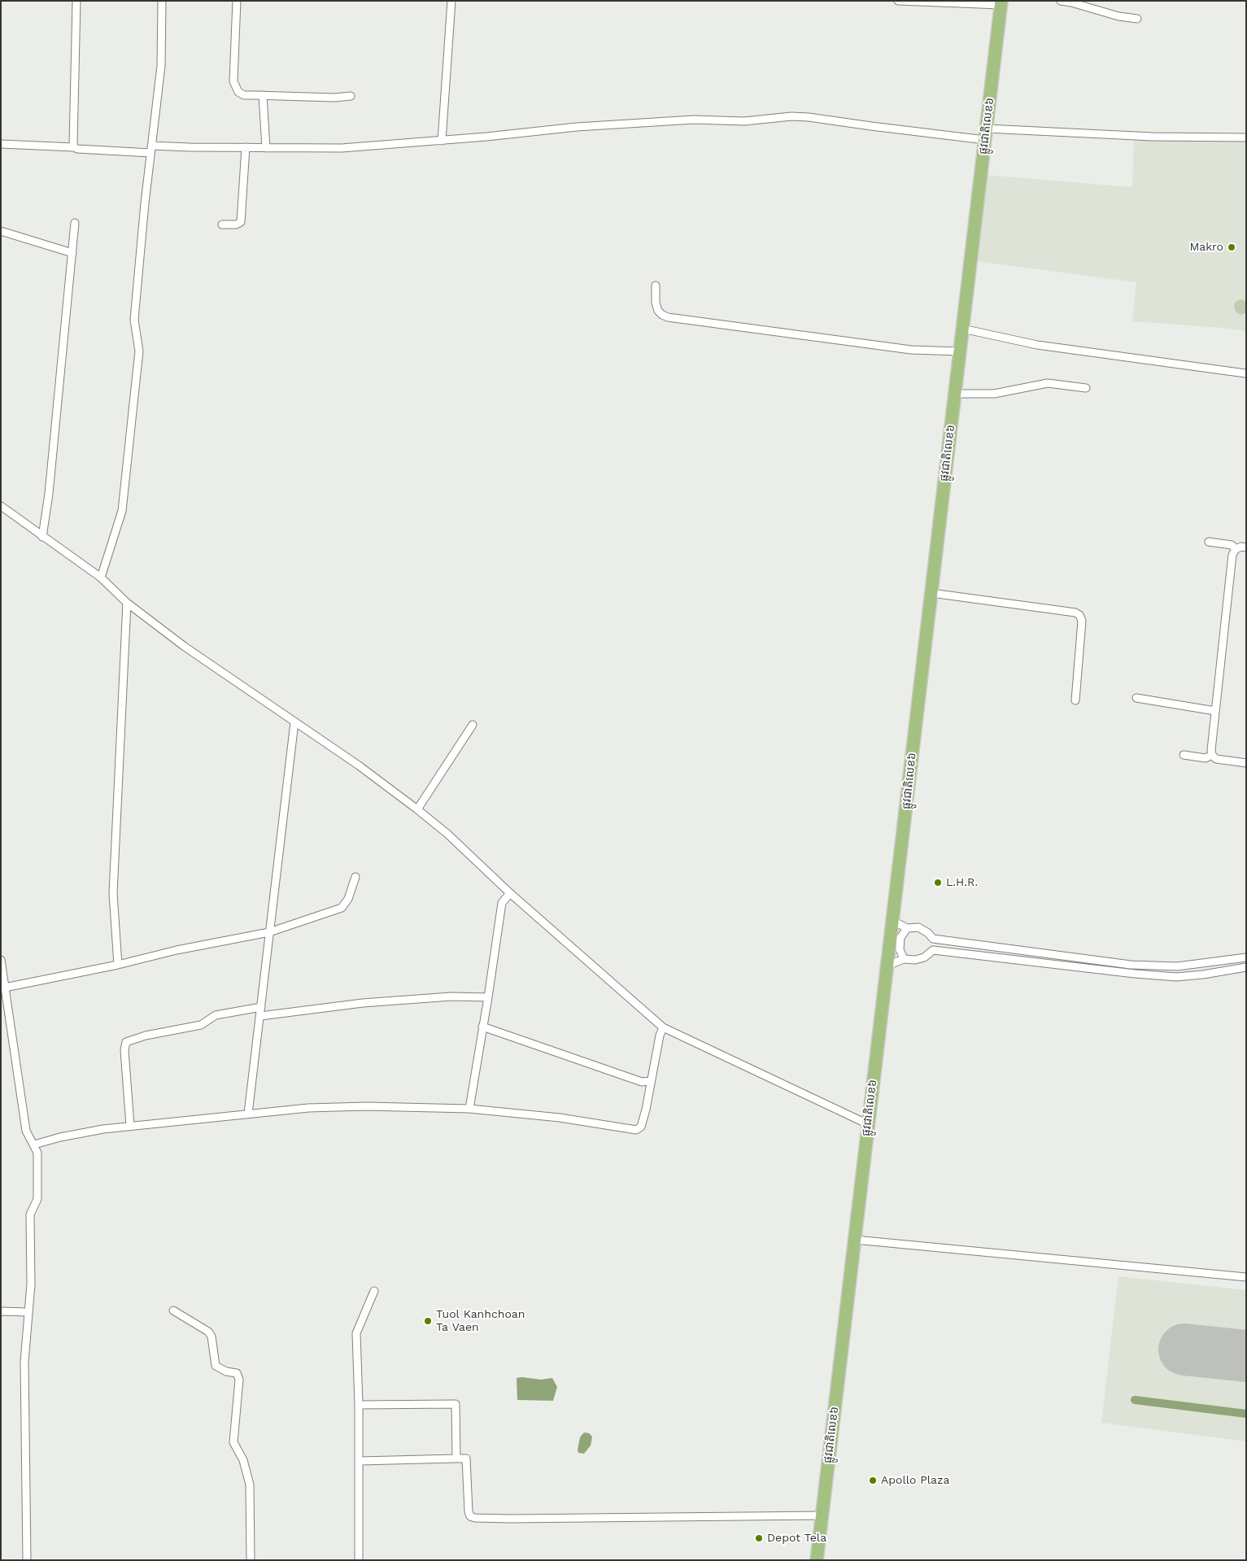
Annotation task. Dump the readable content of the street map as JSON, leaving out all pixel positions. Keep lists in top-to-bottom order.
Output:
{
  "streets": {
    "highway": ["ផ្លូវជាតិលេខ៦"]
  },
  "places": [
    "Makro",
    "L.H.R.",
    "Tuol Kanhchoan Ta Vaen",
    "Apollo Plaza",
    "Depot Tela"
  ]
}
